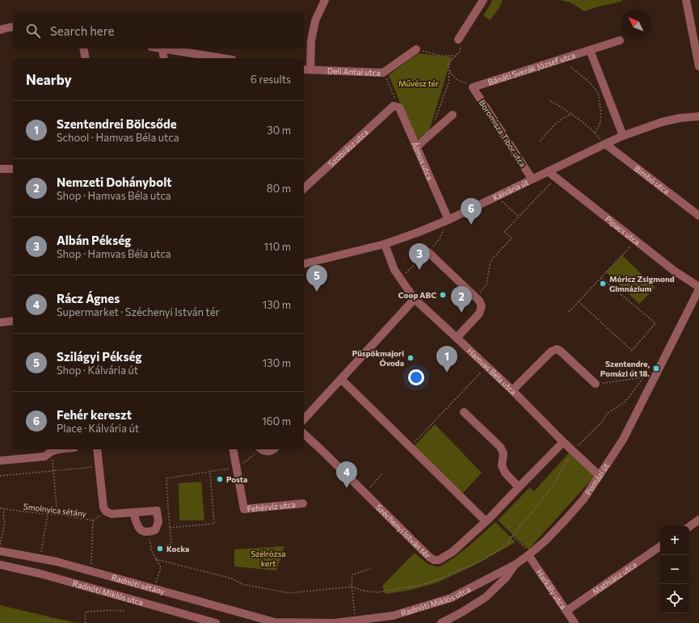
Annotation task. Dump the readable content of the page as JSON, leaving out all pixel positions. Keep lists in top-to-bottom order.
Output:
{
  "streets": {
    "street": [
      "Bánáti Sverák József utca",
      "Deli Antal utca",
      "Boromisza Tibor utca",
      "Szobrász utca",
      "Álmos utca",
      "Bimbó utca",
      "Kálvária út",
      "Pipacs utca",
      "Hamvas Béla utca",
      "Pomázi út",
      "Fehérvíz utca",
      "Széchenyi István tér",
      "Mathiász utca",
      "Radnóti sétány",
      "Harkály utca",
      "Radnóti Miklós utca"
    ],
    "path": ["Smolnyica sétány"]
  },
  "crossings": [
    ["Bánáti Sverák József utca", "Boromisza Tibor utca"],
    ["Boromisza Tibor utca", "Kálvária út"],
    ["Szobrász utca", "Álmos utca"],
    ["Álmos utca", "Kálvária út"],
    ["Bimbó utca", "Kálvária út"],
    ["Kálvária út", "Pipacs utca"],
    ["Kálvária út", "Hamvas Béla utca"],
    ["Hamvas Béla utca", "Pomázi út"],
    ["Hamvas Béla utca", "Széchenyi István tér"],
    ["Pomázi út", "Harkály utca"],
    ["Pomázi út", "Radnóti Miklós utca"],
    ["Mathiász utca", "Harkály utca"],
    ["Radnóti sétány", "Radnóti Miklós utca"]
  ],
  "parks": ["Művész tér", "Szélrózsa kert"],
  "places": {
    "other": [
      "Móricz Zsigmond Gimnázium",
      "Coop ABC",
      "Püspökmajori Óvoda",
      "Posta",
      "Kocka"
    ],
    "transit": ["Szentendre, Pomázi út 18."]
  },
  "north": "top left",
  "page": {
    "search": "Search here",
    "heading": ["Nearby", "6 results"],
    "list": [
      {
        "mark": "1",
        "name": "Szentendrei Bölcsőde",
        "note": "School · Hamvas Béla utca",
        "value": "30 m"
      },
      {
        "mark": "2",
        "name": "Nemzeti Dohánybolt",
        "note": "Shop · Hamvas Béla utca",
        "value": "80 m"
      },
      {
        "mark": "3",
        "name": "Albán Pékség",
        "note": "Shop · Hamvas Béla utca",
        "value": "110 m"
      },
      {
        "mark": "4",
        "name": "Rácz Ágnes",
        "note": "Supermarket · Széchenyi István tér",
        "value": "130 m"
      },
      {
        "mark": "5",
        "name": "Szilágyi Pékség",
        "note": "Shop · Kálvária út",
        "value": "130 m"
      },
      {
        "mark": "6",
        "name": "Fehér kereszt",
        "note": "Place · Kálvária út",
        "value": "160 m"
      }
    ],
    "pins": [
      "6",
      "3",
      "5",
      "2",
      "1",
      "4"
    ],
    "map_buttons": ["+", "−"]
  }
}
